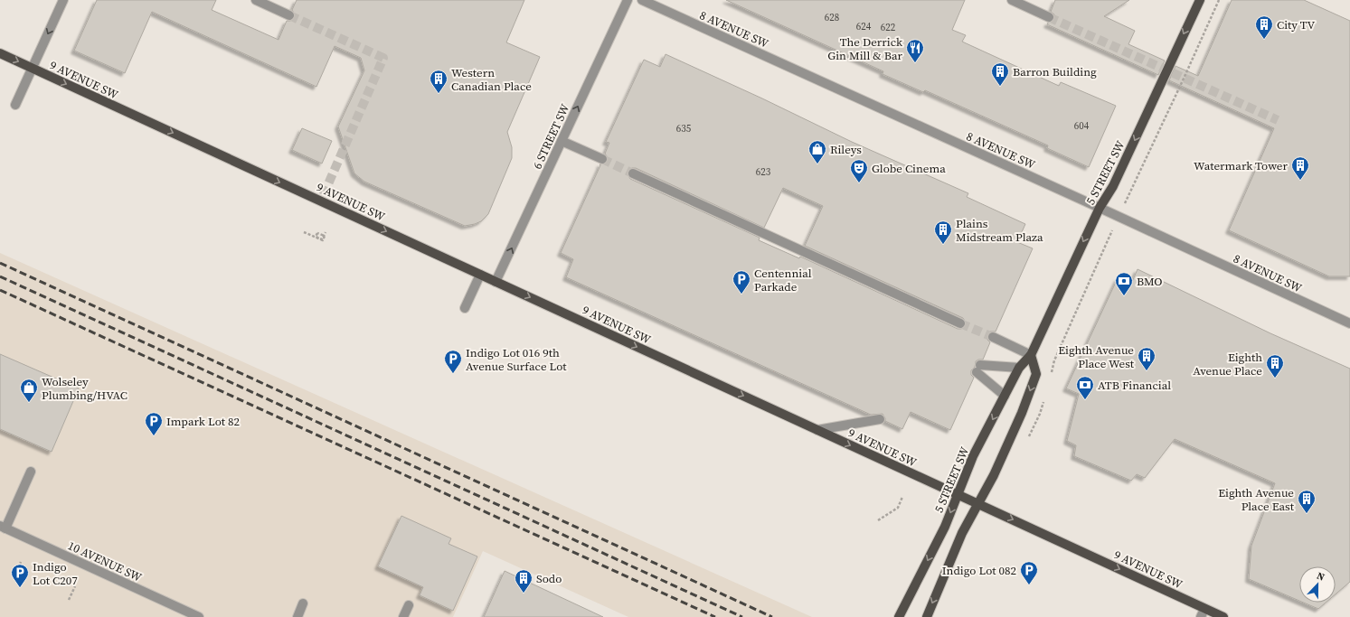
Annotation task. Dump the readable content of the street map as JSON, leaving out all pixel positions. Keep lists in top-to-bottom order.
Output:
{
  "streets": {
    "main road": ["9 AVENUE SW", "5 STREET SW"],
    "street": ["8 AVENUE SW", "6 STREET SW", "10 AVENUE SW"]
  },
  "crossings": [
    ["8 AVENUE SW", "5 STREET SW"],
    ["9 AVENUE SW", "6 STREET SW"],
    ["9 AVENUE SW", "5 STREET SW"]
  ],
  "one_way": ["9 AVENUE SW", "6 STREET SW"],
  "places": {
    "building": [
      "City TV",
      "Barron Building",
      "Western Canadian Place",
      "Watermark Tower",
      "Plains Midstream Plaza",
      "Eighth Avenue Place West",
      "Eighth Avenue Place",
      "Eighth Avenue Place East",
      "Sodo"
    ],
    "restaurant": ["The Derrick Gin Mill & Bar"],
    "shop": ["Rileys", "Wolseley Plumbing/HVAC"],
    "theatre": ["Globe Cinema"],
    "parking": [
      "Centennial Parkade",
      "Indigo Lot 016 9th Avenue Surface Lot",
      "Impark Lot 82",
      "Indigo Lot 082",
      "Indigo Lot C207"
    ],
    "bank": ["BMO", "ATB Financial"]
  },
  "house_numbers": [
    "628",
    "624",
    "622",
    "604",
    "635",
    "623"
  ],
  "north": "top"
}
